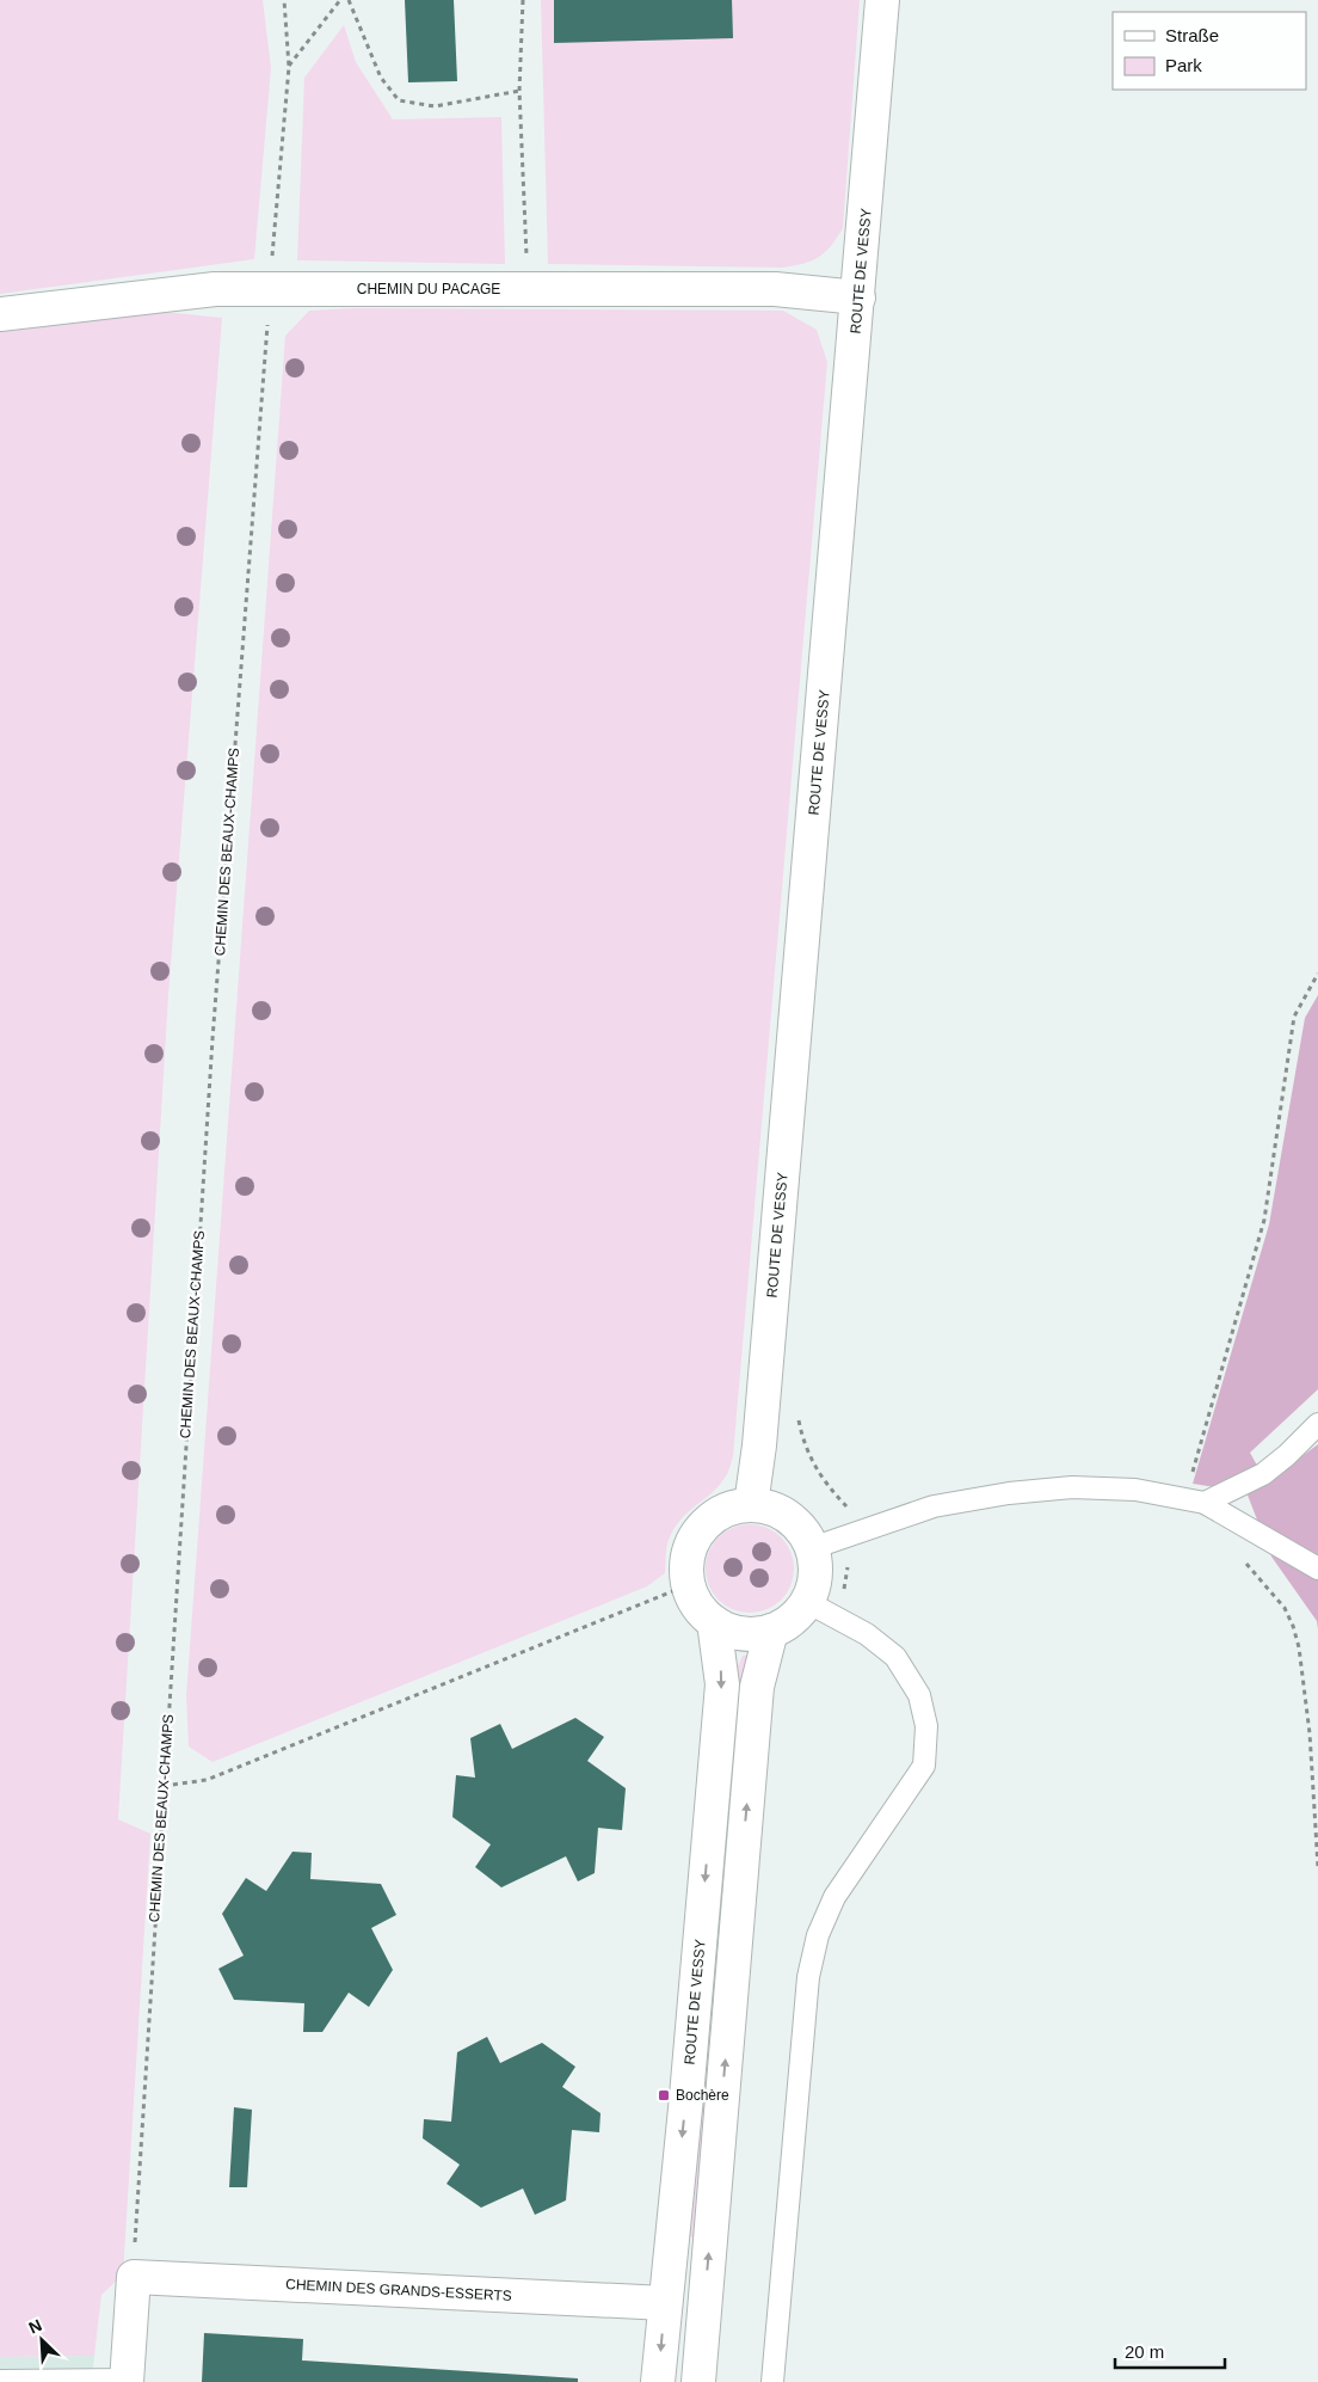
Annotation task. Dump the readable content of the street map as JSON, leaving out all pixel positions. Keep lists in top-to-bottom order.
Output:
{
  "streets": {
    "street": ["ROUTE DE VESSY", "CHEMIN DU PACAGE", "CHEMIN DES GRANDS-ESSERTS"],
    "path": ["CHEMIN DES BEAUX-CHAMPS"]
  },
  "crossings": [
    ["ROUTE DE VESSY", "CHEMIN DU PACAGE"],
    ["ROUTE DE VESSY", "CHEMIN DES GRANDS-ESSERTS"],
    ["CHEMIN DU PACAGE", "CHEMIN DES BEAUX-CHAMPS"],
    ["CHEMIN DES BEAUX-CHAMPS", "CHEMIN DES GRANDS-ESSERTS"]
  ],
  "places": {
    "transit": ["Bochère"]
  },
  "legend": ["Straße", "Park"],
  "scale_bar": "20 m",
  "north": "top left"
}
